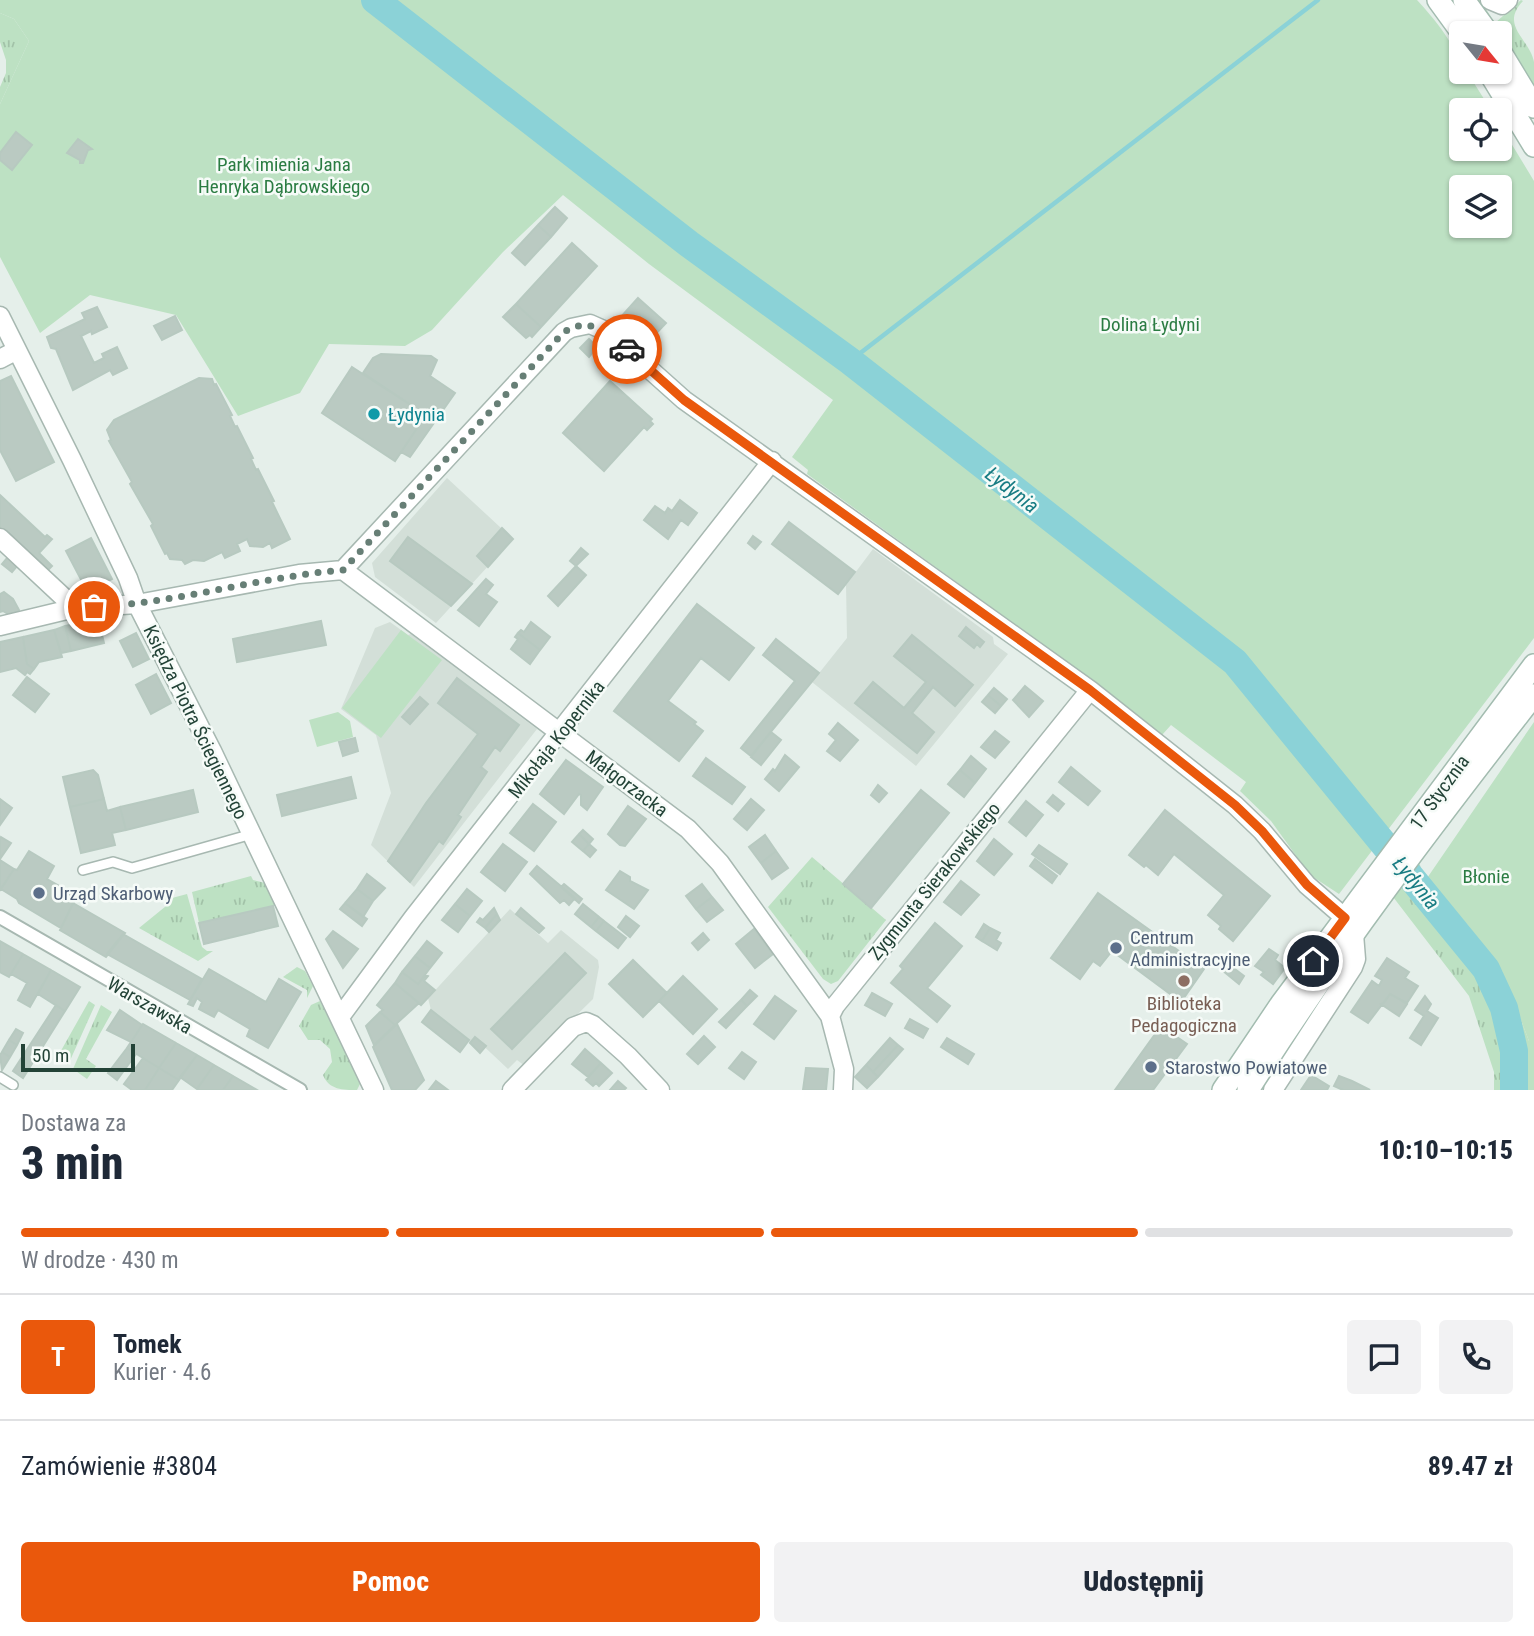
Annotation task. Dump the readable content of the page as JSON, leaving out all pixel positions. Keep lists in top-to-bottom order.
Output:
{
  "streets": {
    "main road": ["17 Stycznia"],
    "street": [
      "Księdza Piotra Ściegiennego",
      "Mikołaja Kopernika",
      "Małgorzacka",
      "Zygmunta Sierakowskiego",
      "Warszawska"
    ]
  },
  "crossings": [
    ["Księdza Piotra Ściegiennego", "Mikołaja Kopernika"],
    ["Mikołaja Kopernika", "Małgorzacka"],
    ["Małgorzacka", "Zygmunta Sierakowskiego"]
  ],
  "water": ["Łydynia"],
  "parks": ["Park imienia Jana Henryka Dąbrowskiego", "Dolina Łydyni", "Błonie"],
  "places": [
    "Łydynia",
    "Urząd Skarbowy",
    "Centrum Administracyjne",
    "Biblioteka Pedagogiczna",
    "Starostwo Powiatowe"
  ],
  "scale_bar": "50 m",
  "north": "bottom right",
  "page": {
    "scale": "50 m",
    "heading": ["3 min", "Dostawa za", "10:10–10:15"],
    "panel": [
      "Tomek",
      "Kurier · 4.6",
      "Zamówienie #3804",
      "89.47 zł"
    ],
    "bar": "W drodze · 430 m",
    "round": "T",
    "buttons": ["Pomoc", "Udostępnij"]
  }
}
